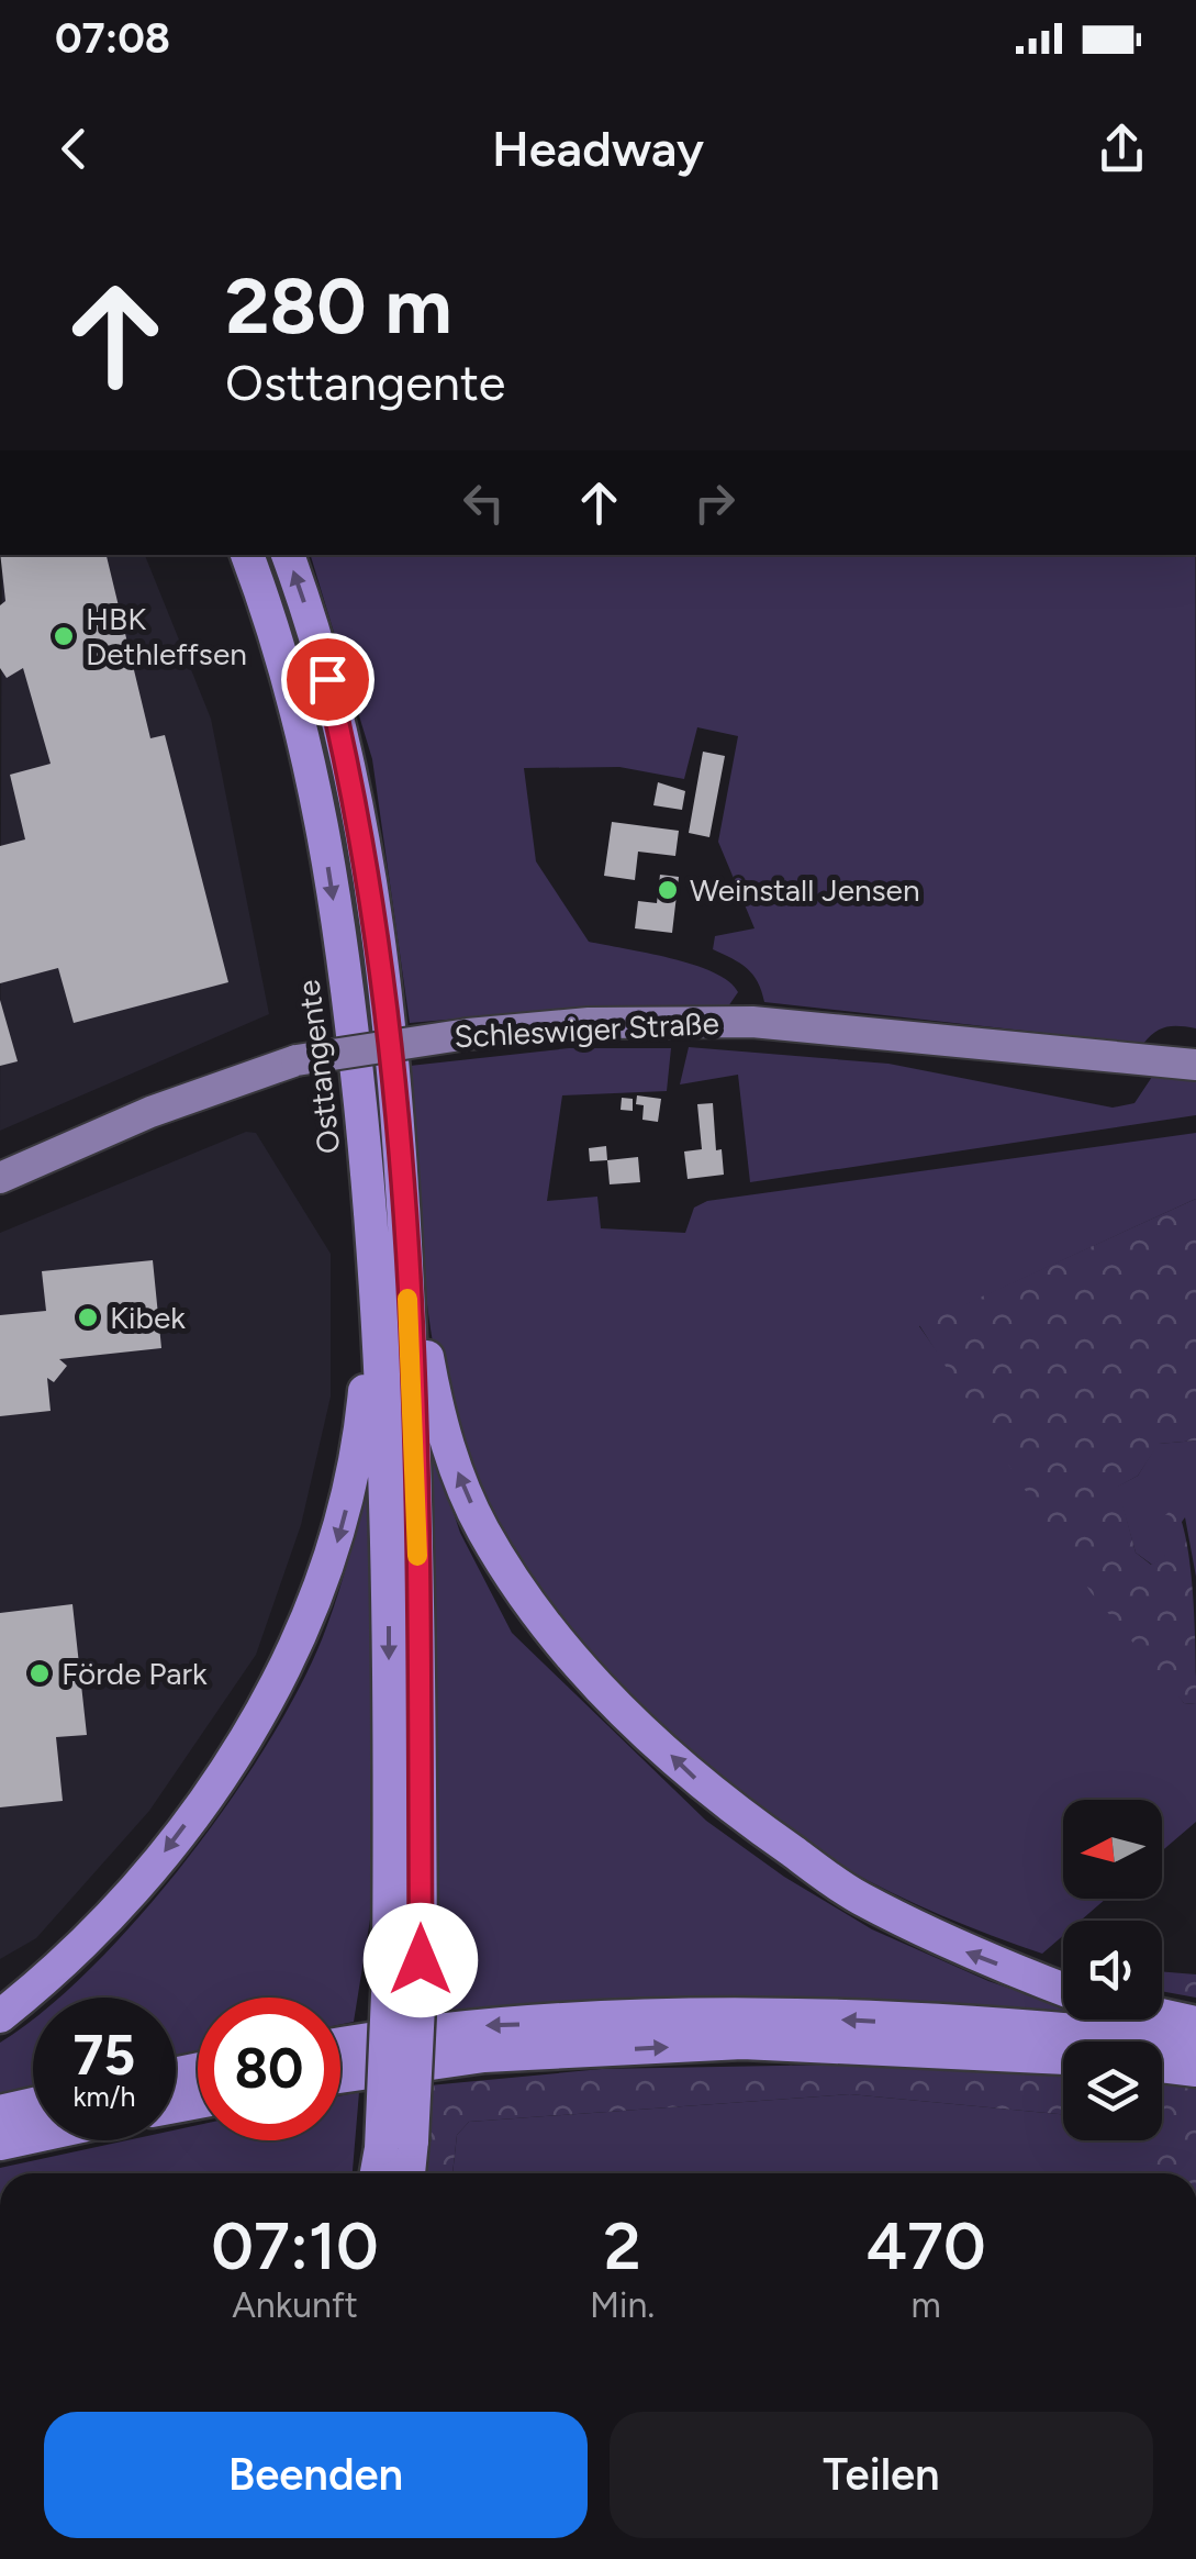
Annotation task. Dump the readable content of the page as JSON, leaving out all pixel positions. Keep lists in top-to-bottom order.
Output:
{
  "streets": {
    "highway": ["Osttangente"],
    "main road": ["Schleswiger Straße"]
  },
  "places": [
    "HBK Dethleffsen",
    "Weinstall Jensen",
    "Kibek",
    "Förde Park"
  ],
  "north": "left",
  "page": {
    "status": "07:08",
    "header": "Headway",
    "turn": ["280 m", "Osttangente"],
    "speed": "75 km/h",
    "limit": "80",
    "eta": [
      "07:10",
      "Ankunft",
      "2",
      "Min.",
      "470",
      "m"
    ],
    "buttons": ["Beenden", "Teilen"]
  }
}
